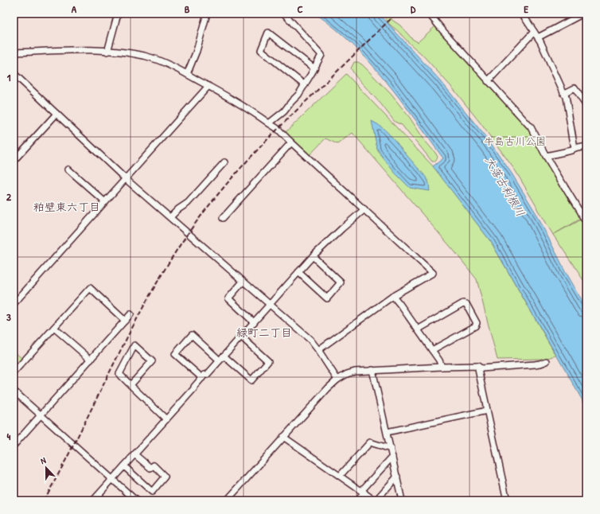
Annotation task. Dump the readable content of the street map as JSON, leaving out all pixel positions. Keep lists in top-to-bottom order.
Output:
{
  "districts": ["粕壁東六丁目", "緑町二丁目"],
  "water": ["大落古利根川"],
  "parks": ["牛島古川公園"],
  "north": "top",
  "grid": {
    "columns": [
      "A",
      "B",
      "C",
      "D",
      "E"
    ],
    "rows": [
      "1",
      "2",
      "3",
      "4"
    ]
  }
}
